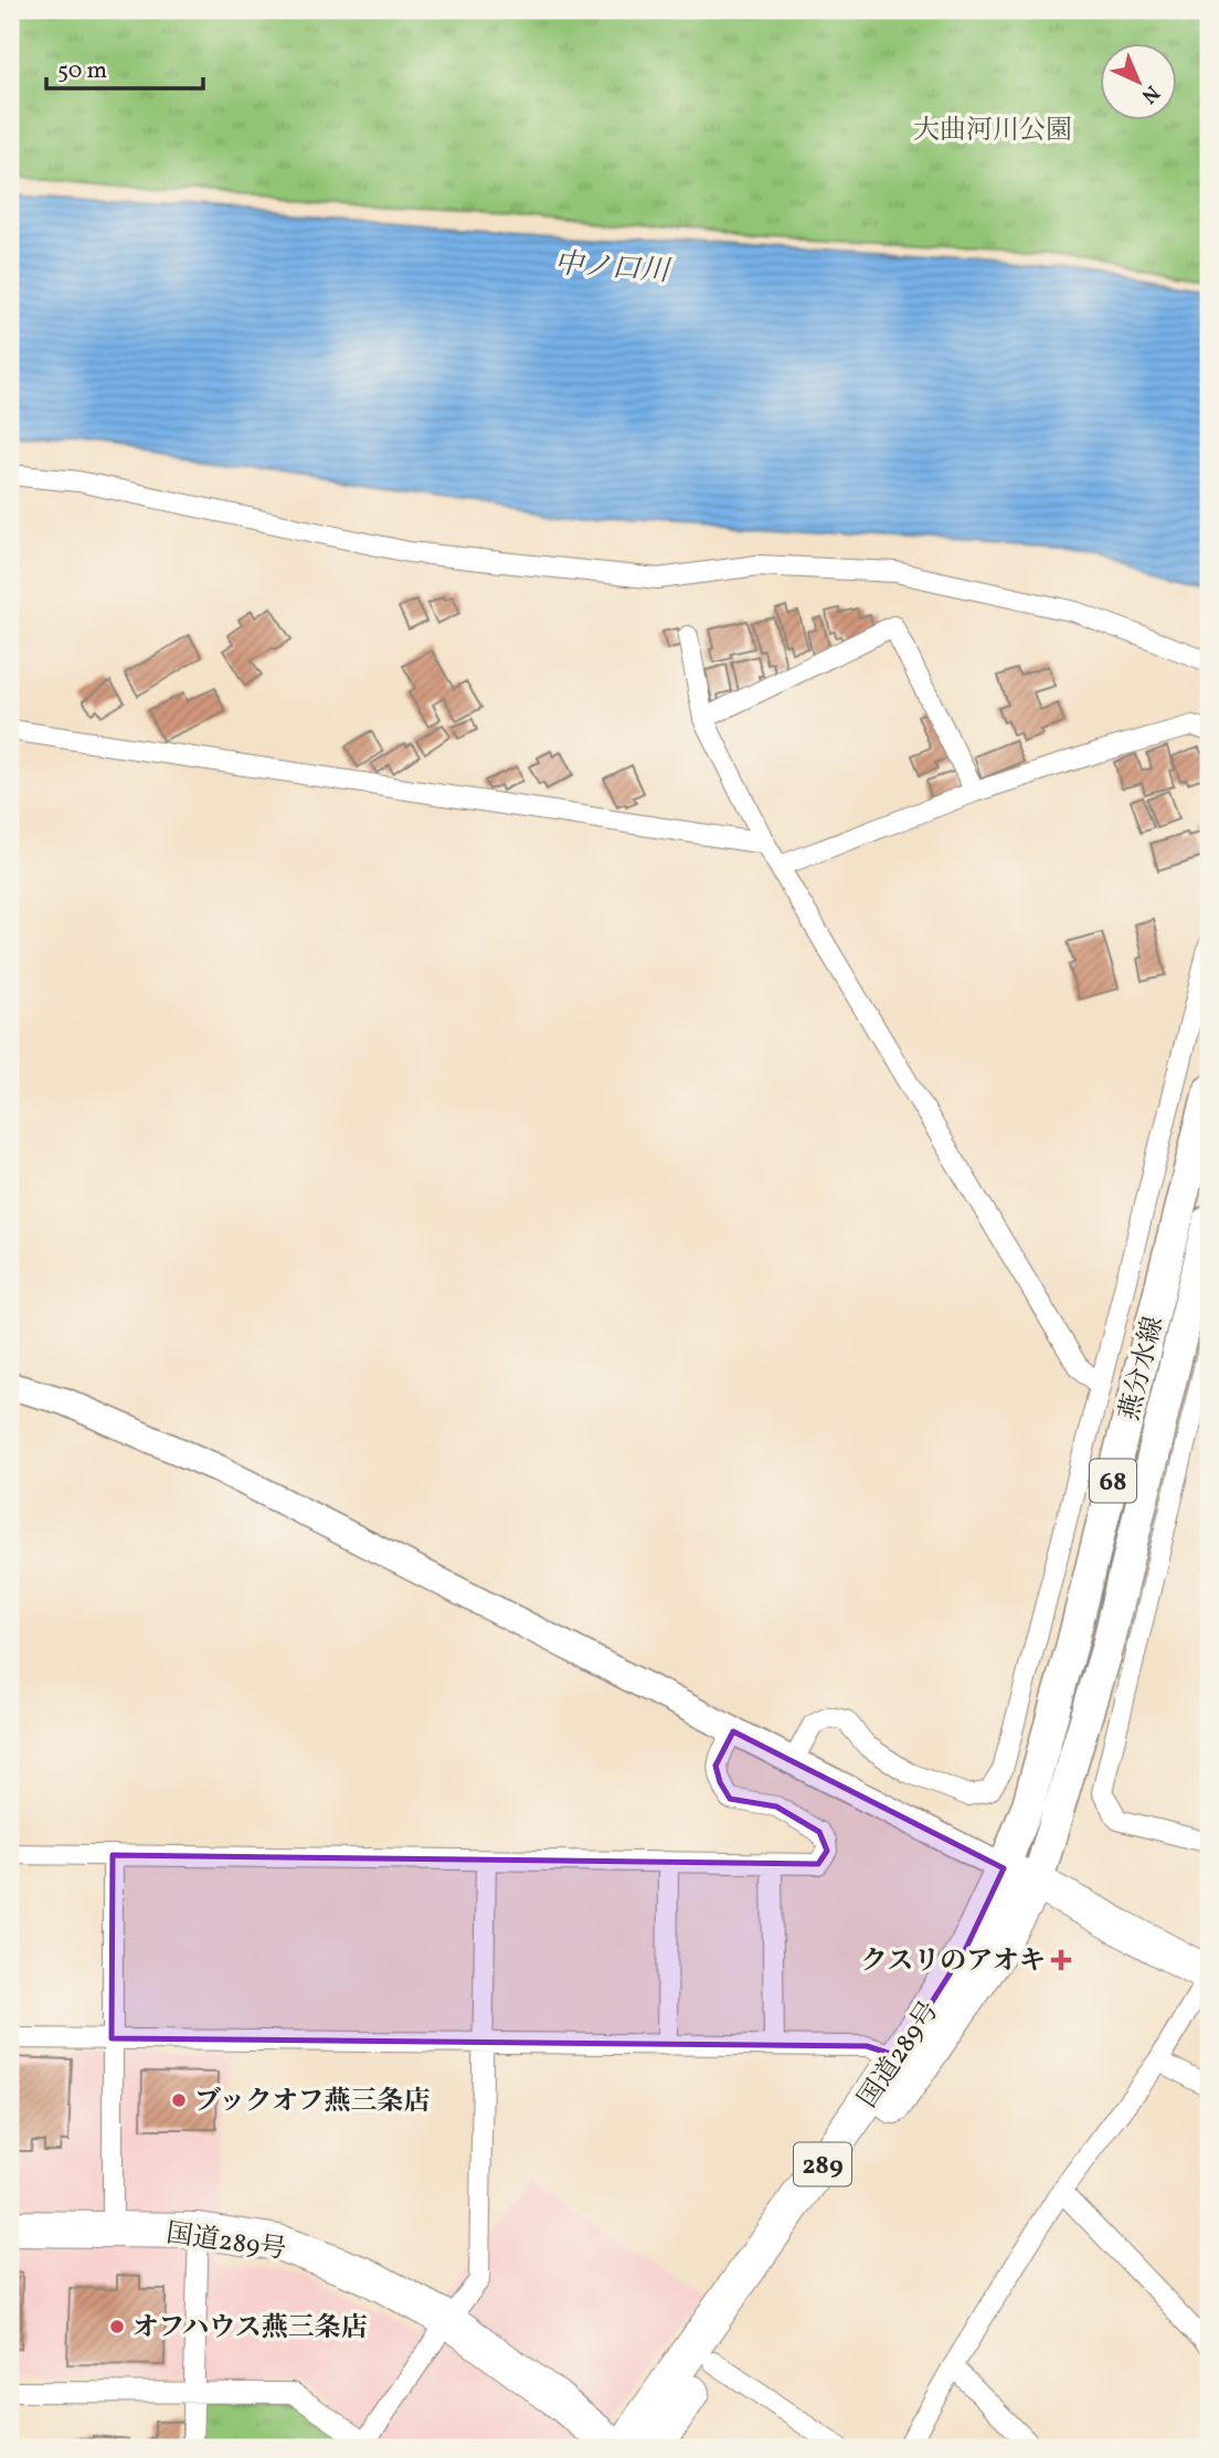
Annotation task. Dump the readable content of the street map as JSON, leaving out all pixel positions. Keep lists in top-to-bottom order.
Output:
{
  "streets": {
    "highway": ["国道289号", "289"],
    "main road": ["燕分水線", "68"]
  },
  "crossings": [
    ["燕分水線", "国道289号"]
  ],
  "water": ["中ノ口川"],
  "parks": ["大曲河川公園"],
  "places": {
    "health": ["クスリのアオキ"],
    "other": ["ブックオフ燕三条店", "オフハウス燕三条店"]
  },
  "scale_bar": "50 m",
  "north": "bottom right"
}
